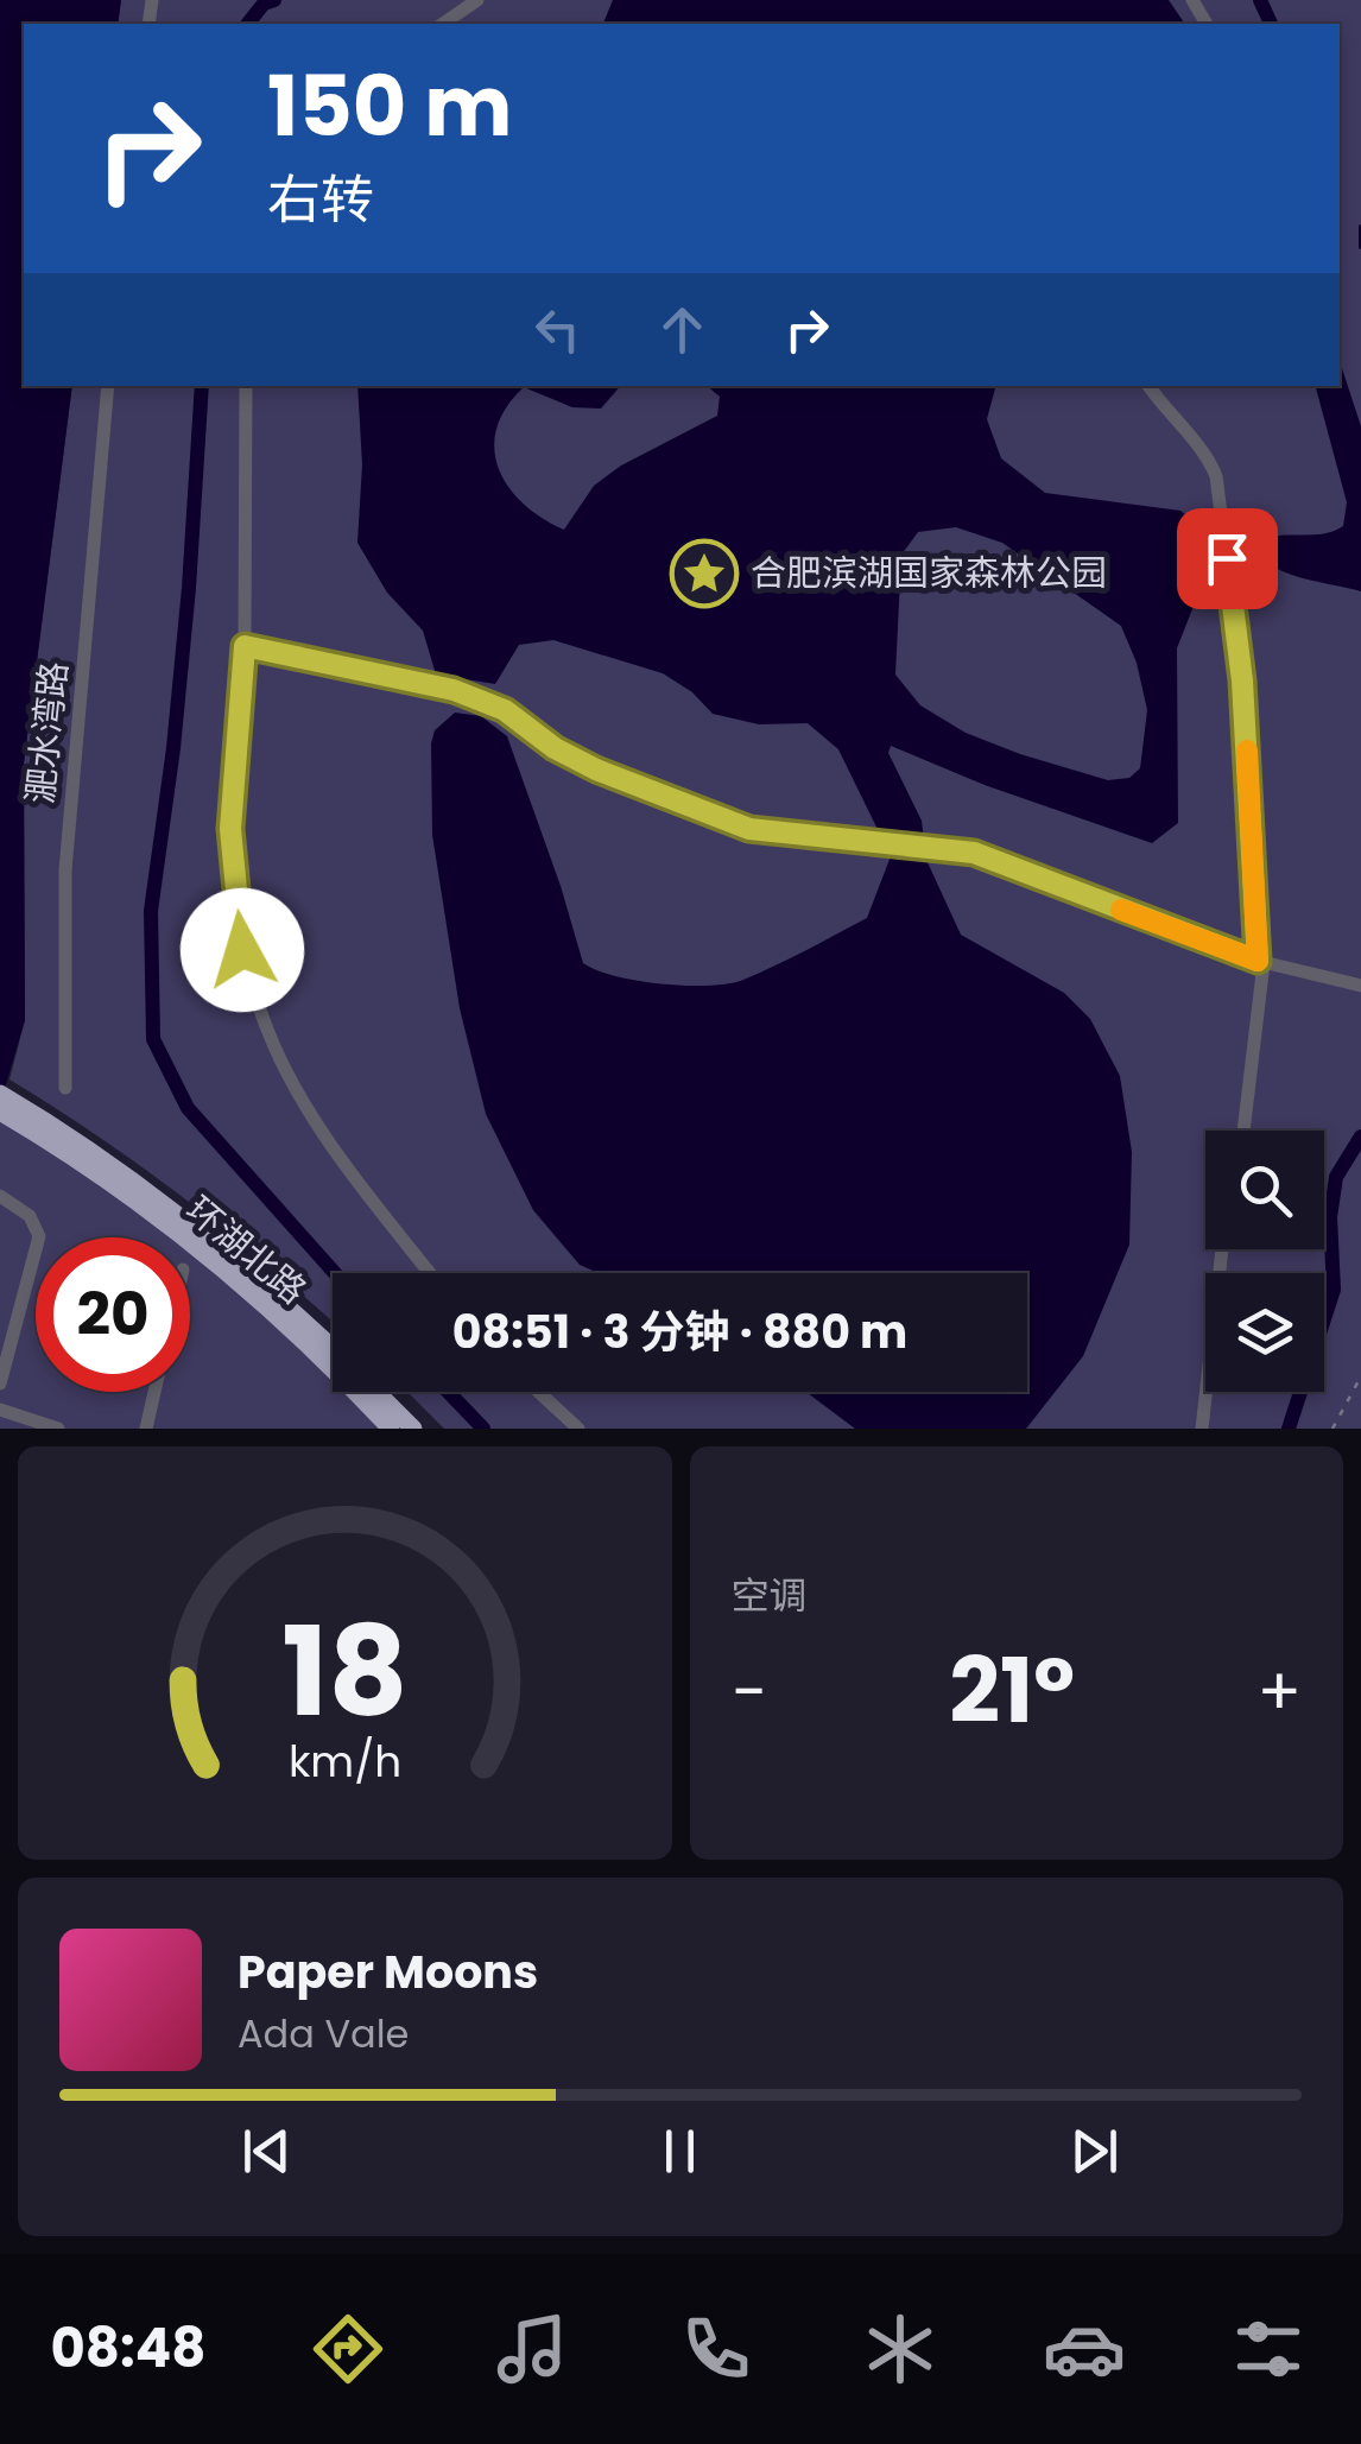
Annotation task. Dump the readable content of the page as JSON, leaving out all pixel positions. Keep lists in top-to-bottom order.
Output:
{
  "streets": {
    "main road": ["环湖北路"],
    "street": ["淝水湾路"]
  },
  "places": {
    "place": ["合肥滨湖国家森林公园"]
  },
  "page": {
    "turn": ["150 m", "右转"],
    "limit": "20",
    "trip": "08:51 · 3 分钟 · 880 m",
    "tile": "空调",
    "heat": ["−", "21°", "+"],
    "song": ["Paper Moons", "Ada Vale"],
    "tabs": "08:48",
    "gauge": ["18", "km/h"]
  }
}
